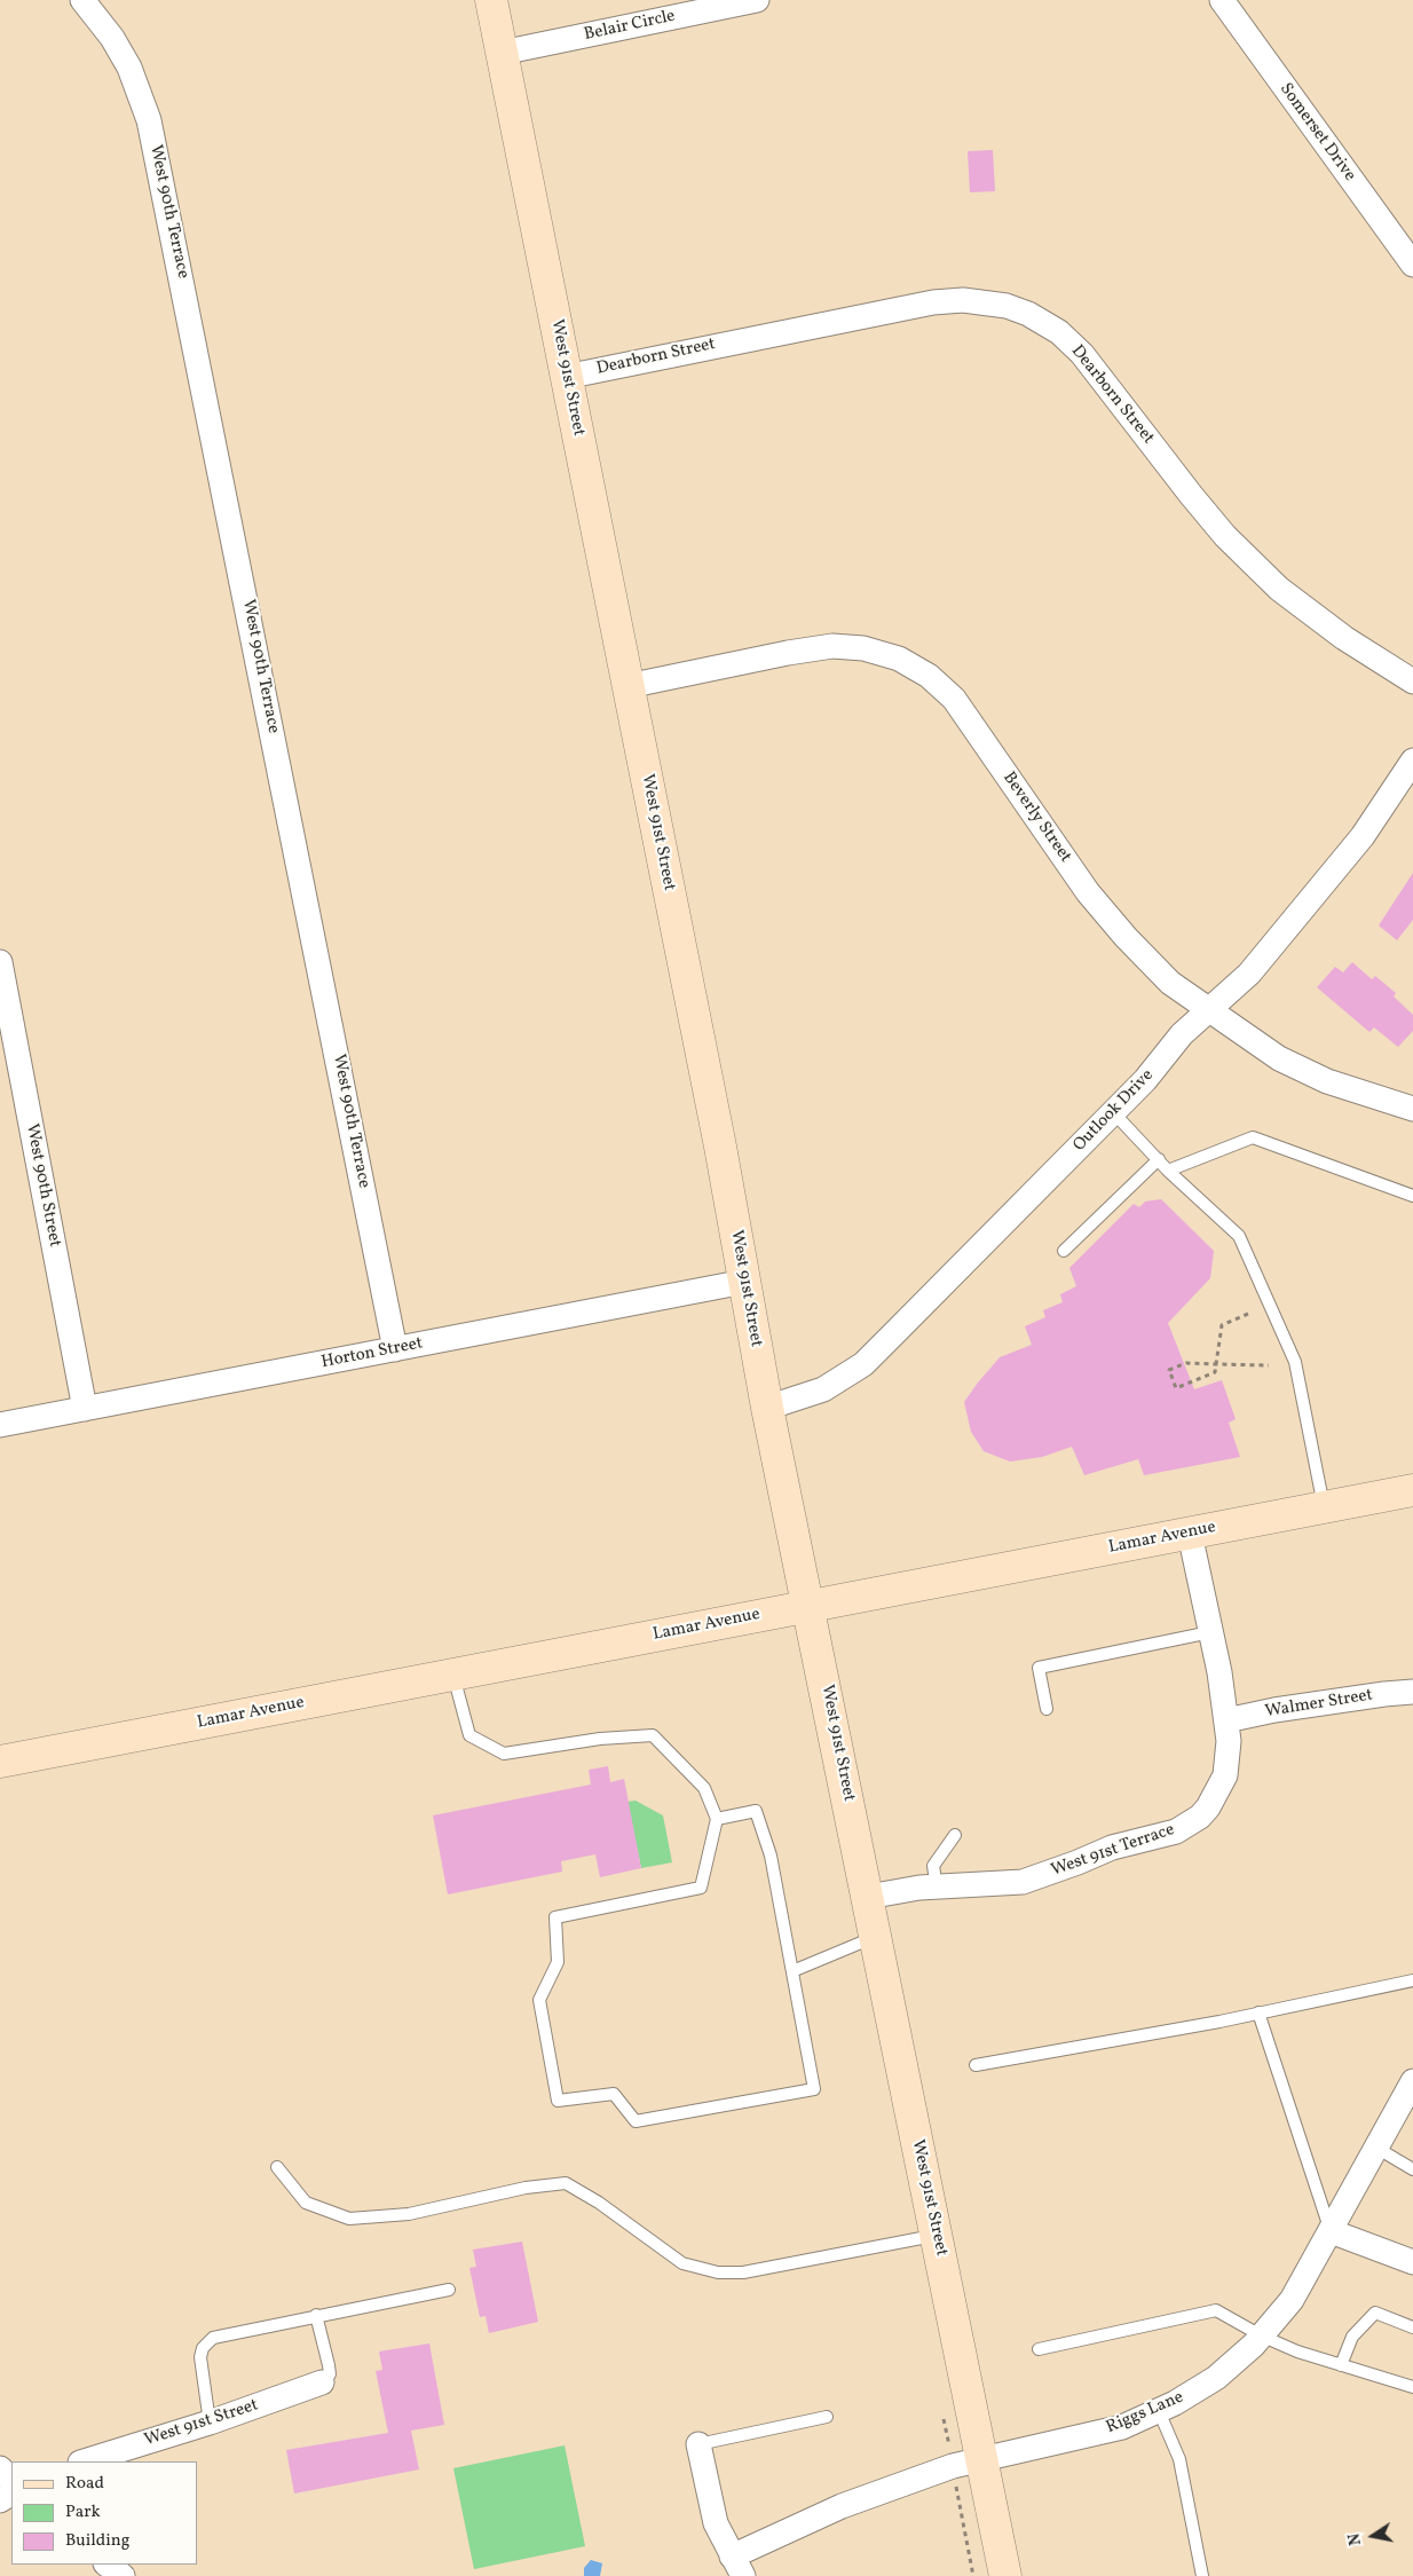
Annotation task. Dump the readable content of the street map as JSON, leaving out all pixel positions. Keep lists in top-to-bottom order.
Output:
{
  "streets": {
    "street": [
      "Belair Circle",
      "Somerset Drive",
      "West 90th Terrace",
      "Dearborn Street",
      "West 91st Street",
      "Beverly Street",
      "Outlook Drive",
      "West 90th Street",
      "Horton Street",
      "Lamar Avenue",
      "Walmer Street",
      "West 91st Terrace",
      "Riggs Lane"
    ]
  },
  "crossings": [
    ["Belair Circle", "West 91st Street"],
    ["West 90th Terrace", "Horton Street"],
    ["Dearborn Street", "West 91st Street"],
    ["West 91st Street", "Beverly Street"],
    ["West 91st Street", "Outlook Drive"],
    ["West 91st Street", "Horton Street"],
    ["West 91st Street", "Lamar Avenue"],
    ["West 91st Street", "West 91st Terrace"],
    ["West 91st Street", "Riggs Lane"],
    ["Beverly Street", "Outlook Drive"],
    ["West 90th Street", "Horton Street"],
    ["Lamar Avenue", "West 91st Terrace"],
    ["Walmer Street", "West 91st Terrace"]
  ],
  "legend": ["Road", "Park", "Building"],
  "north": "left"
}
